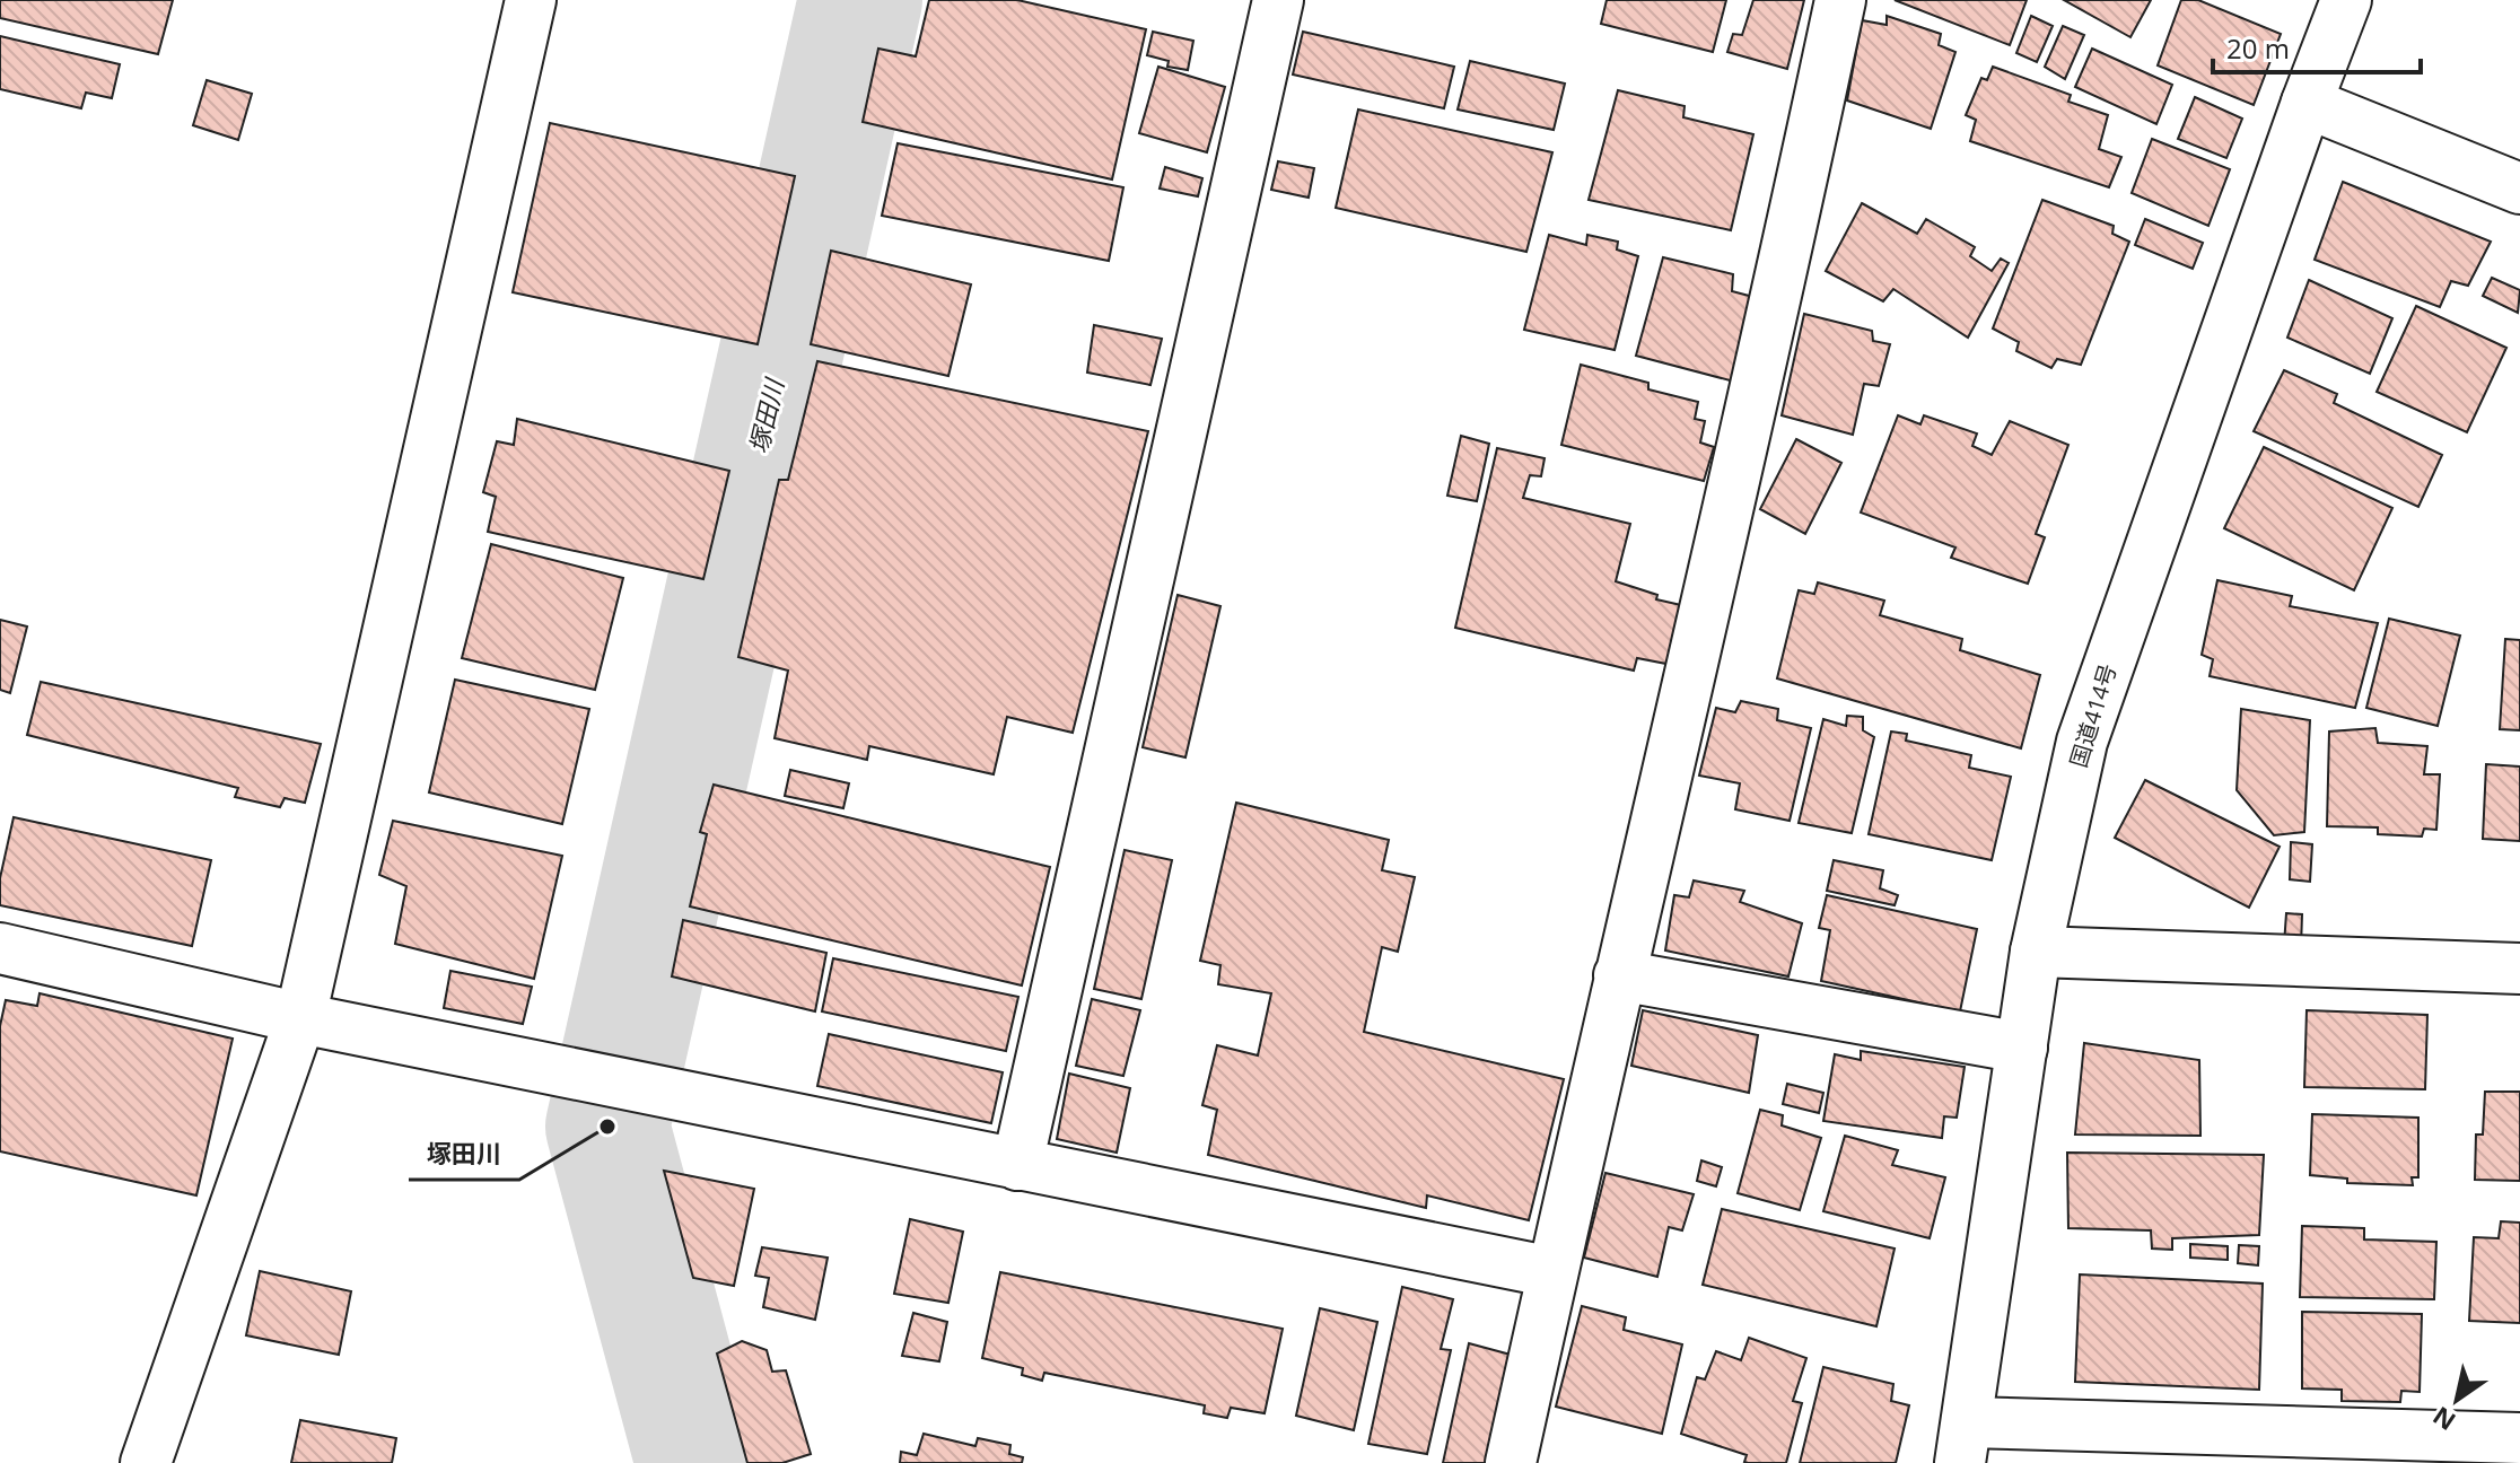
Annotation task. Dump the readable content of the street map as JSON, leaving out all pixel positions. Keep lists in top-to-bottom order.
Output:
{
  "streets": {
    "main road": ["国道414号"]
  },
  "water": ["塚田川"],
  "places": ["塚田川"],
  "scale_bar": "20 m",
  "north": "bottom left"
}
